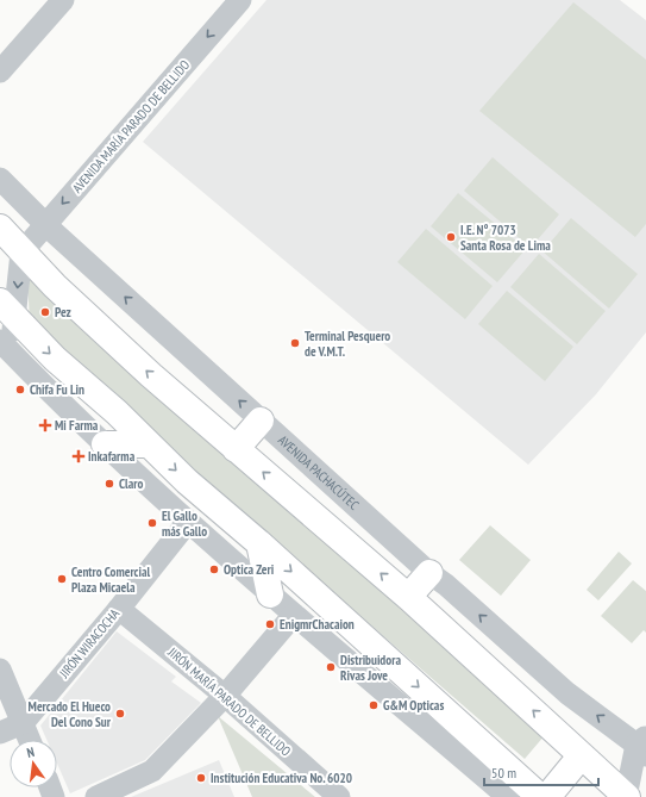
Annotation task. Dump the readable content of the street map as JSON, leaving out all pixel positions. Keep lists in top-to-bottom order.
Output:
{
  "streets": {
    "street": [
      "AVENIDA MARÍA PARADO DE BELLIDO",
      "AVENIDA PACHACÚTEC",
      "JIRÓN WIRACOCHA",
      "JIRÓN MARÍA PARADO DE BELLIDO"
    ]
  },
  "crossings": [
    ["AVENIDA MARÍA PARADO DE BELLIDO", "AVENIDA PACHACÚTEC"],
    ["JIRÓN WIRACOCHA", "JIRÓN MARÍA PARADO DE BELLIDO"]
  ],
  "places": {
    "other": [
      "I.E. N° 7073 Santa Rosa de Lima",
      "Pez",
      "Terminal Pesquero de V.M.T.",
      "Chifa Fu Lin",
      "Claro",
      "El Gallo más Gallo",
      "Optica Zeri",
      "Centro Comercial Plaza Micaela",
      "EnigmrChacaion",
      "Distribuidora Rivas Jove",
      "G&M Opticas",
      "Mercado El Hueco Del Cono Sur",
      "Institución Educativa No. 6020"
    ],
    "health": ["Mi Farma", "Inkafarma"]
  },
  "scale_bar": "50 m",
  "north": "top"
}
